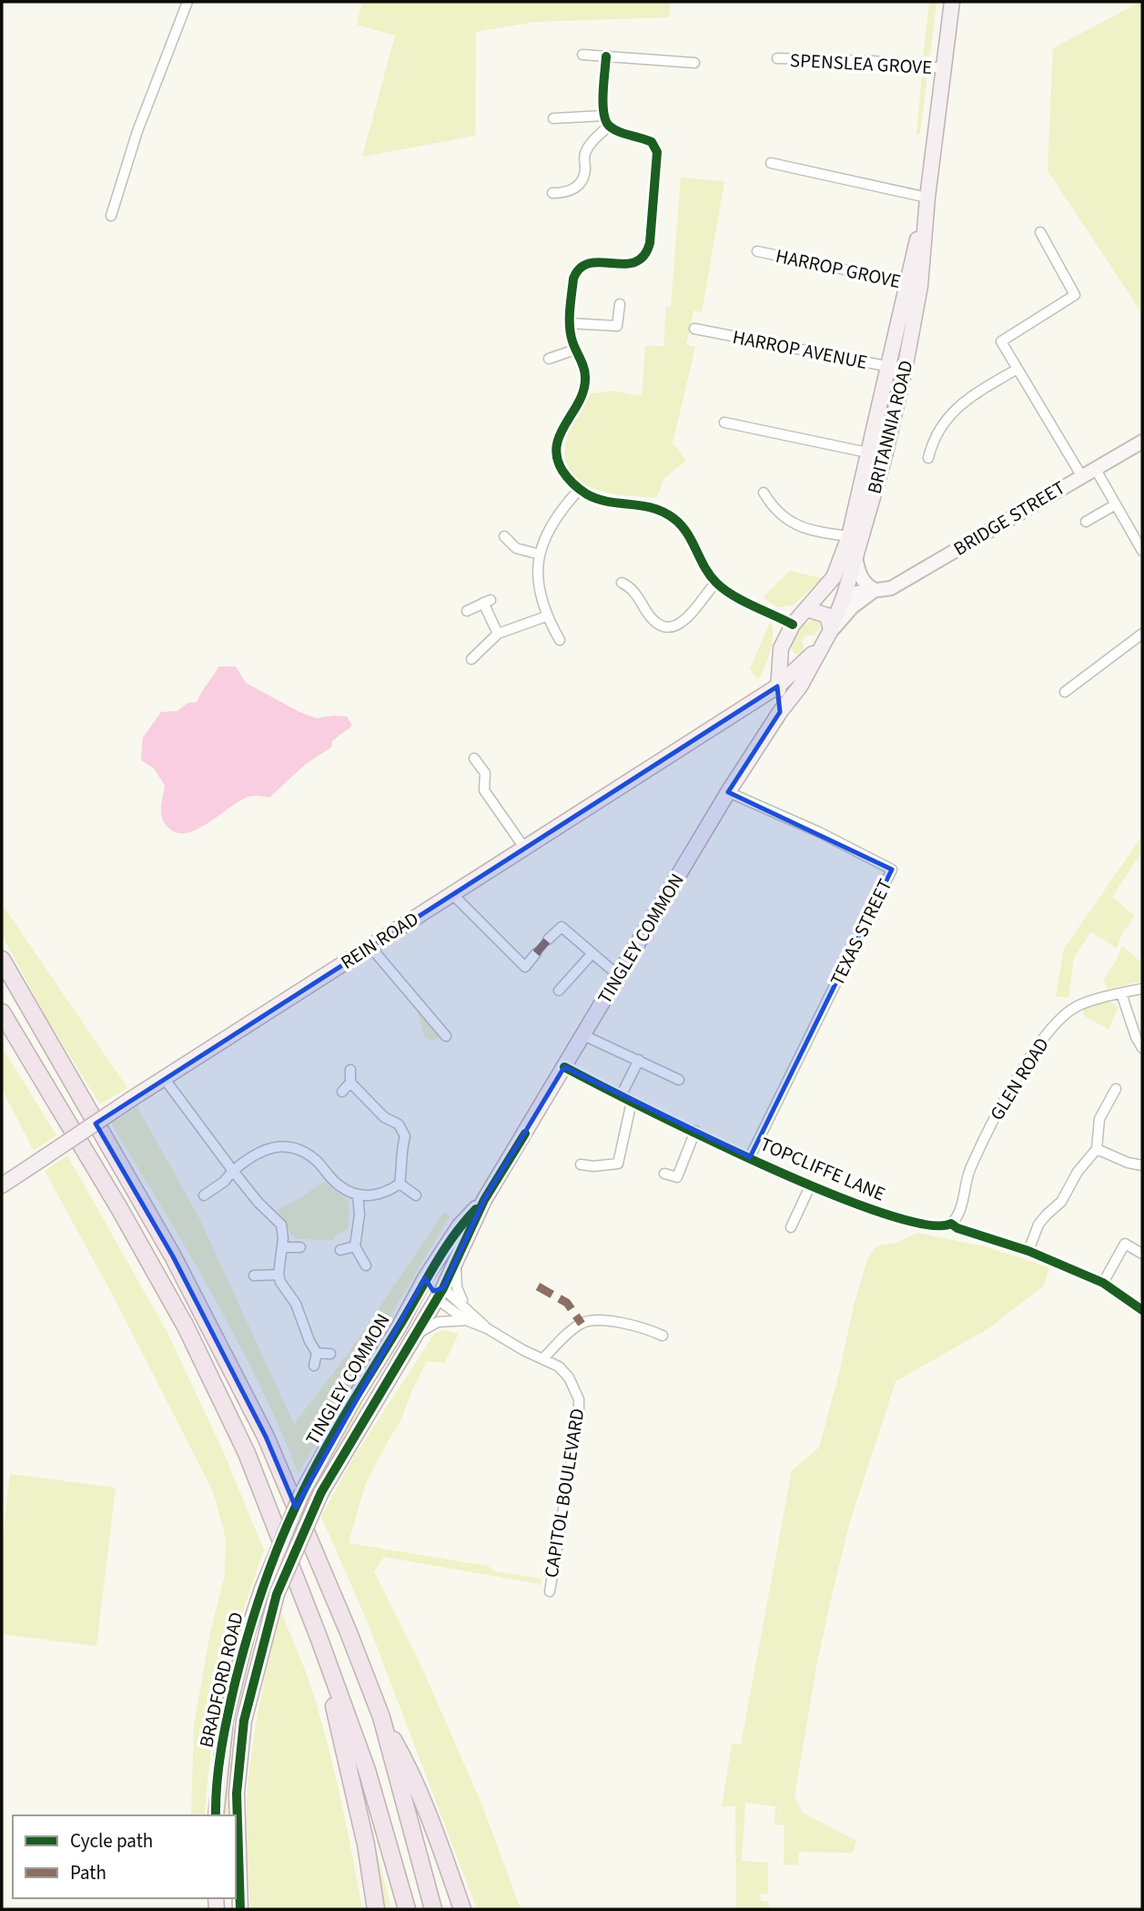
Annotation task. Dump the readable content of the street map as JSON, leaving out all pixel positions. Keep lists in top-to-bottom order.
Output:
{
  "streets": {
    "main road": [
      "BRITANNIA ROAD",
      "BRIDGE STREET",
      "TINGLEY COMMON",
      "REIN ROAD",
      "BRADFORD ROAD"
    ],
    "street": [
      "SPENSLEA GROVE",
      "HARROP GROVE",
      "HARROP AVENUE",
      "TEXAS STREET",
      "GLEN ROAD",
      "TOPCLIFFE LANE",
      "CAPITOL BOULEVARD"
    ]
  },
  "crossings": [
    ["SPENSLEA GROVE", "BRITANNIA ROAD"],
    ["HARROP GROVE", "BRITANNIA ROAD"],
    ["HARROP AVENUE", "BRITANNIA ROAD"],
    ["BRITANNIA ROAD", "BRIDGE STREET"],
    ["BRITANNIA ROAD", "TINGLEY COMMON"],
    ["BRITANNIA ROAD", "REIN ROAD"],
    ["TEXAS STREET", "TINGLEY COMMON"],
    ["TEXAS STREET", "TOPCLIFFE LANE"],
    ["TINGLEY COMMON", "REIN ROAD"],
    ["TINGLEY COMMON", "TOPCLIFFE LANE"],
    ["TINGLEY COMMON", "CAPITOL BOULEVARD"],
    ["TINGLEY COMMON", "BRADFORD ROAD"],
    ["GLEN ROAD", "TOPCLIFFE LANE"]
  ],
  "legend": ["Cycle path", "Path"]
}
